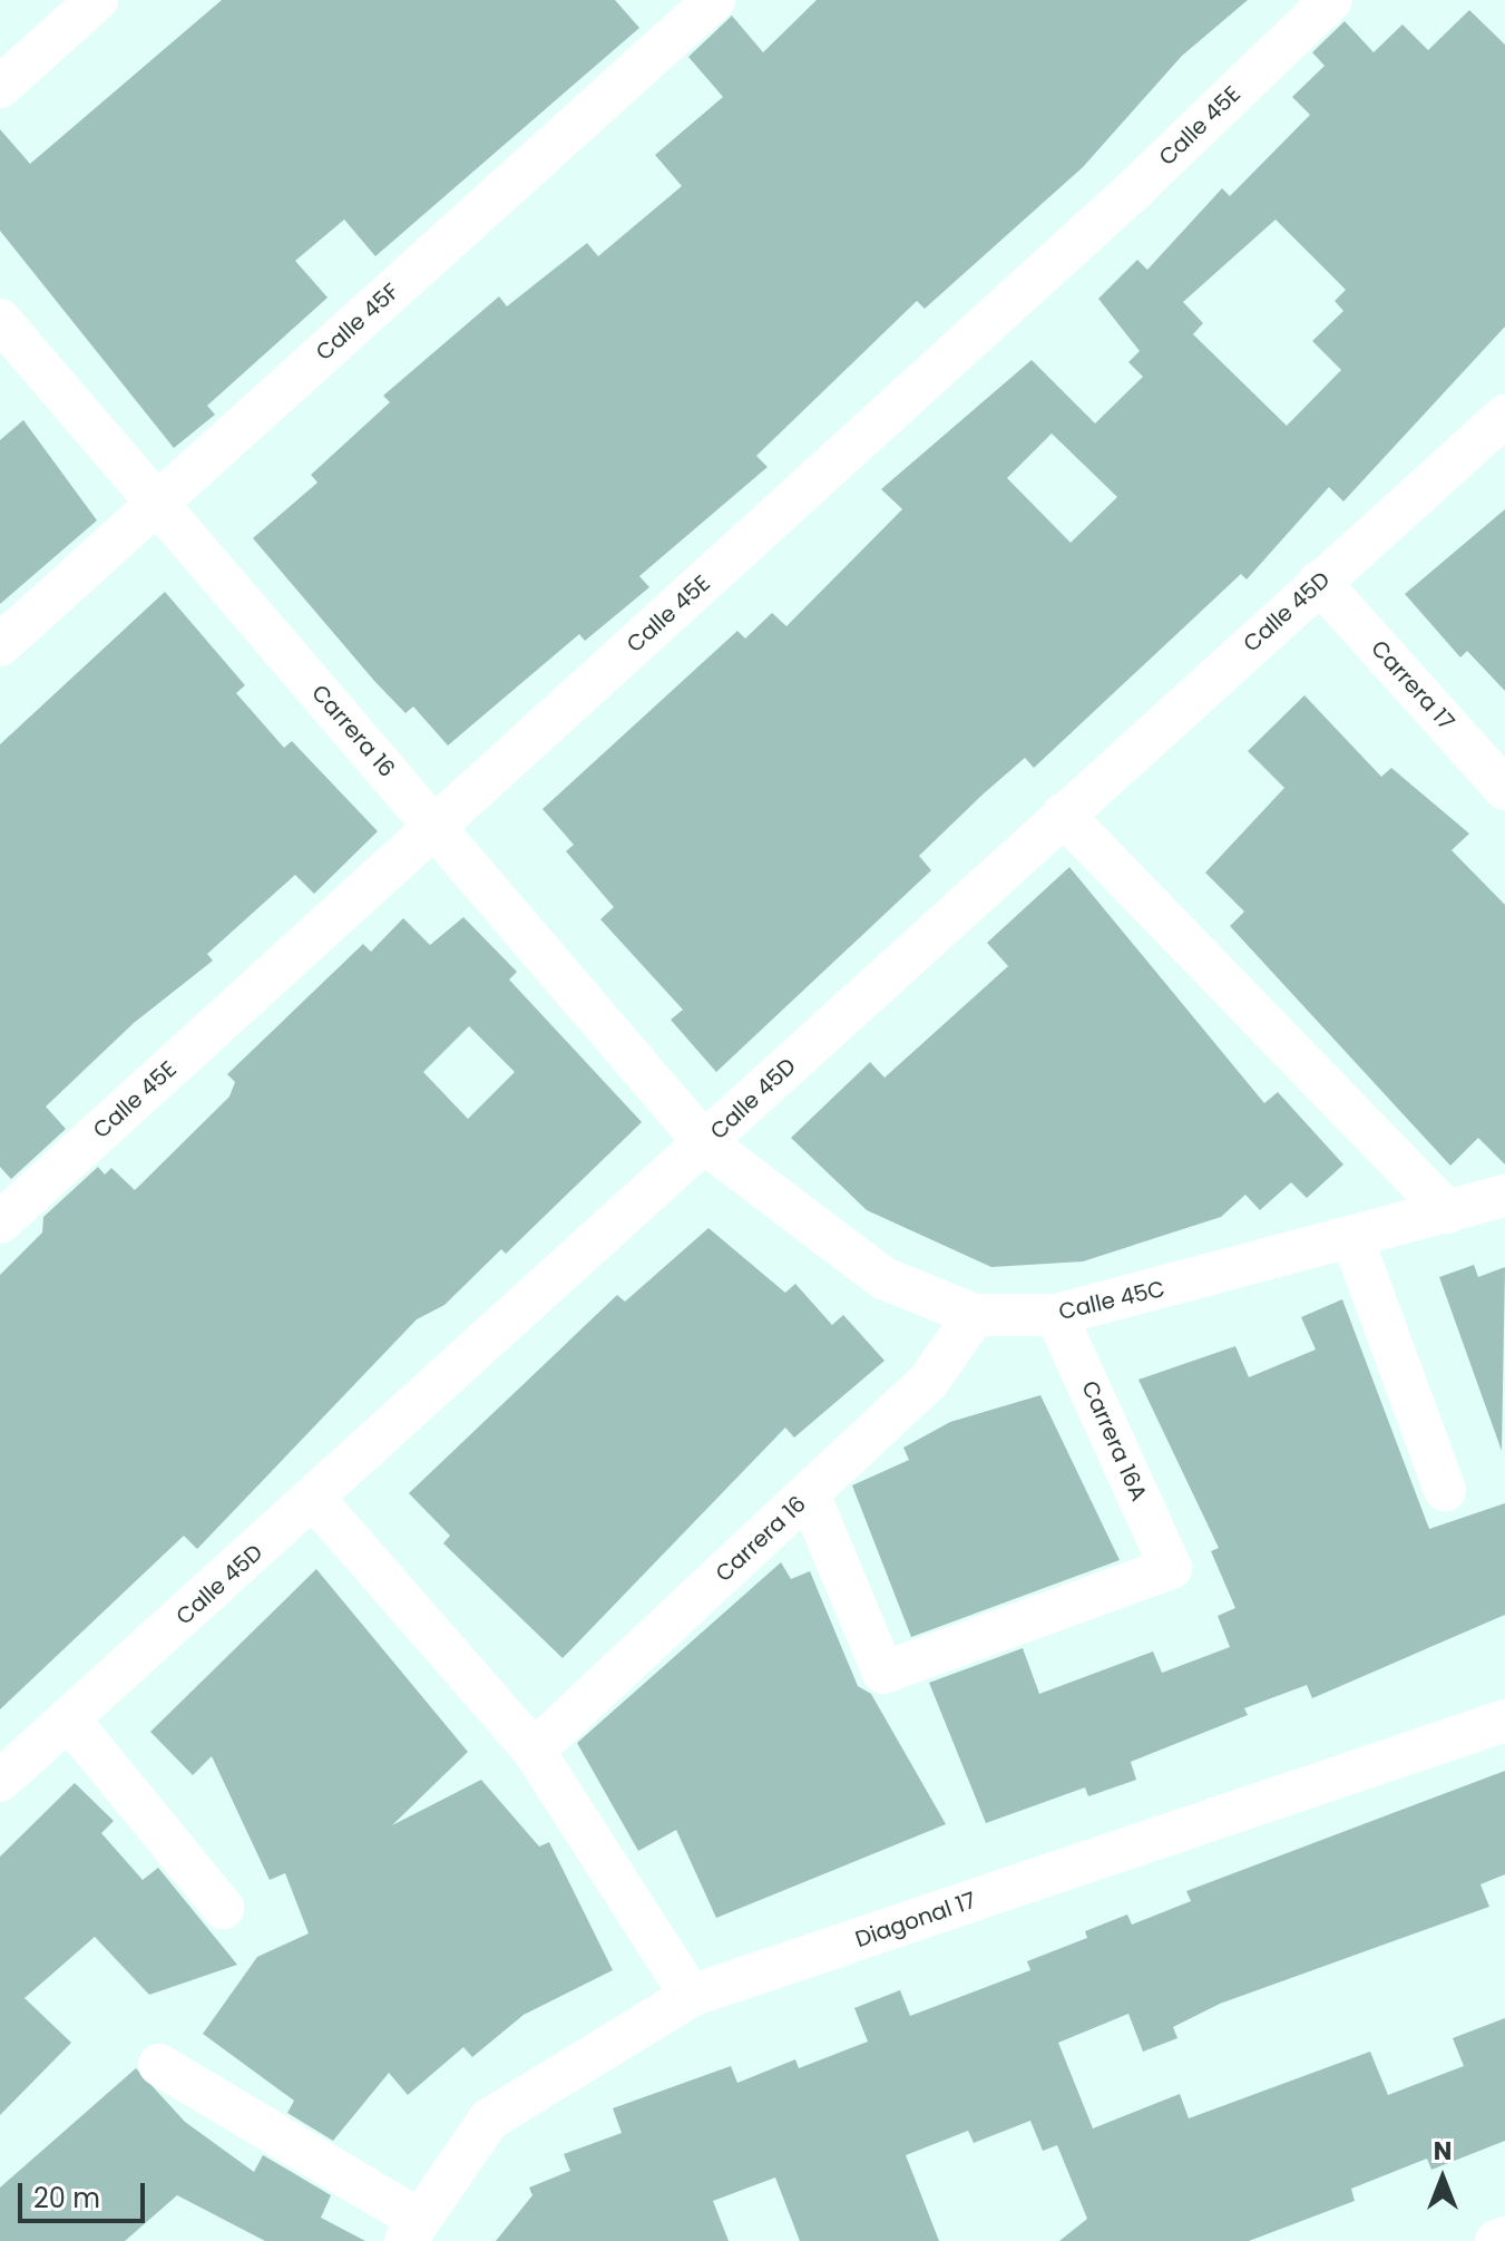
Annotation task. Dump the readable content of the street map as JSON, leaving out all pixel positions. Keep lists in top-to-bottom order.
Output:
{
  "streets": {
    "street": [
      "Calle 45E",
      "Calle 45F",
      "Calle 45D",
      "Carrera 17",
      "Carrera 16",
      "Calle 45C",
      "Carrera 16A",
      "Diagonal 17"
    ]
  },
  "crossings": [
    ["Calle 45E", "Carrera 16"],
    ["Calle 45F", "Carrera 16"],
    ["Calle 45D", "Carrera 17"],
    ["Calle 45D", "Carrera 16"],
    ["Calle 45D", "Calle 45C"],
    ["Carrera 16", "Calle 45C"],
    ["Carrera 16", "Carrera 16A"],
    ["Calle 45C", "Carrera 16A"]
  ],
  "scale_bar": "20 m",
  "north": "top"
}
